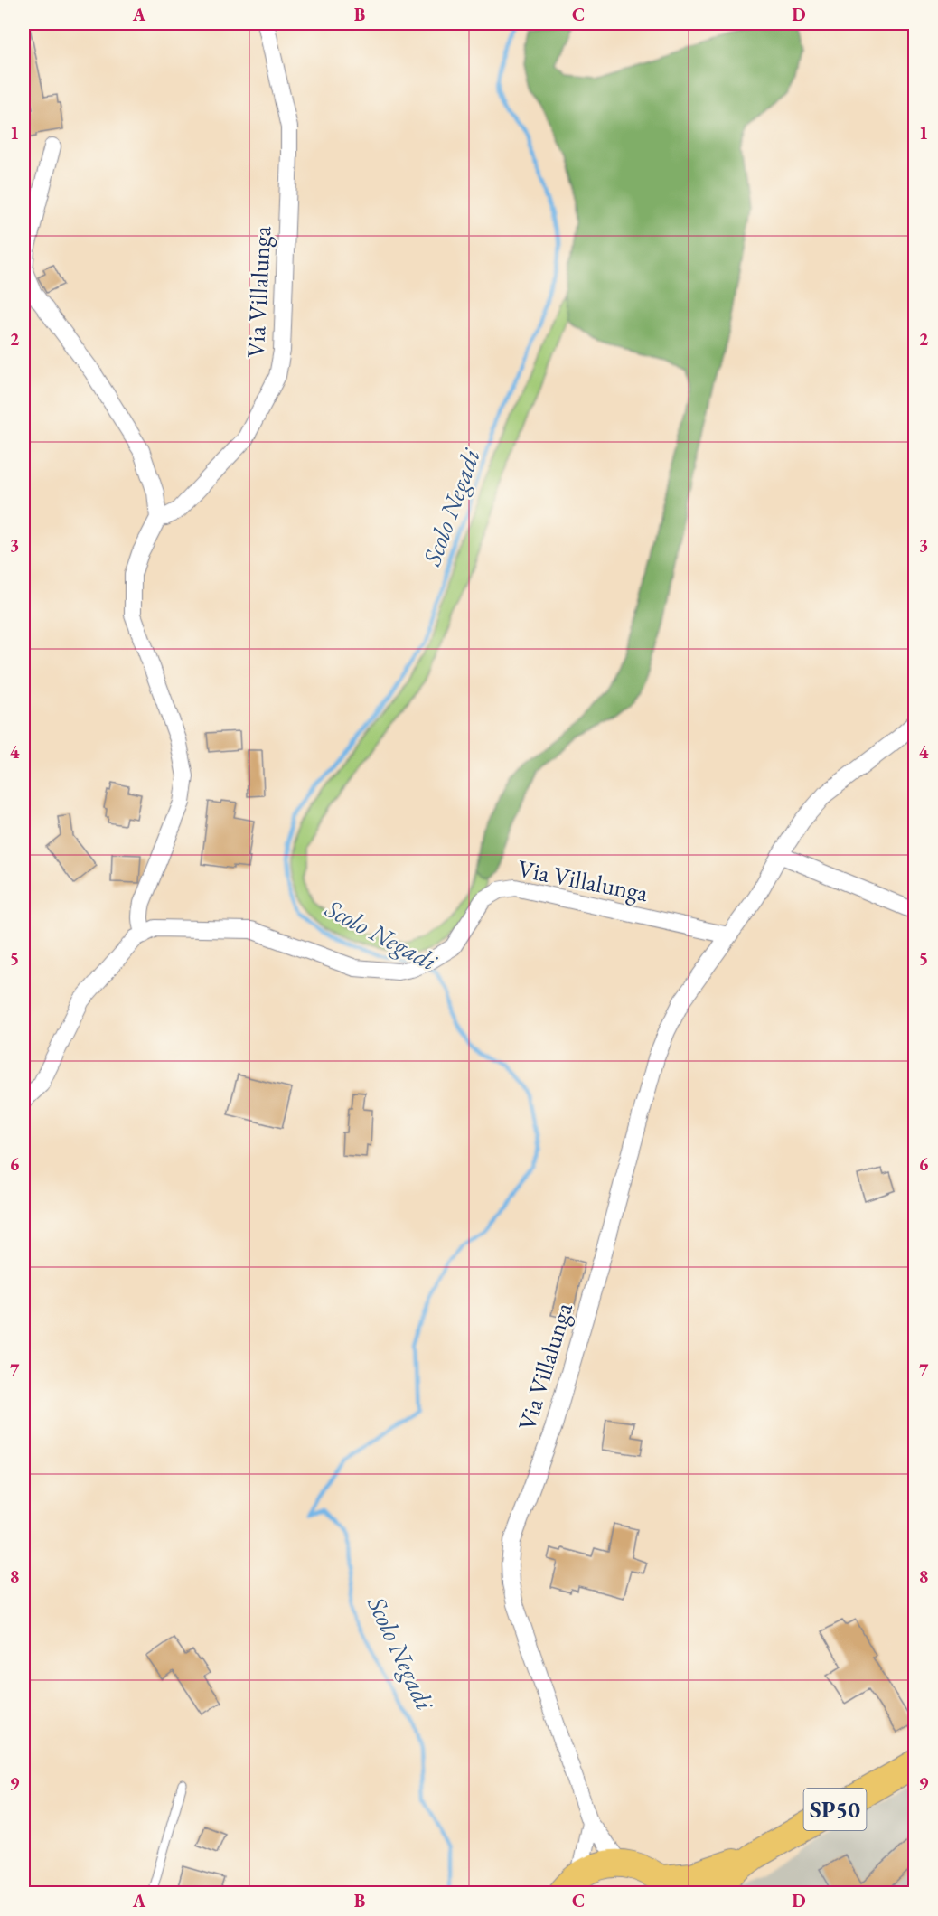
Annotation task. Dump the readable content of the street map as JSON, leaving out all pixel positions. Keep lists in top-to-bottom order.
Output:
{
  "streets": {
    "main road": ["SP50"],
    "street": ["Via Villalunga"]
  },
  "water": ["Scolo Negadi"],
  "grid": {
    "columns": [
      "A",
      "B",
      "C",
      "D"
    ],
    "rows": [
      "1",
      "2",
      "3",
      "4",
      "5",
      "6",
      "7",
      "8",
      "9"
    ]
  }
}
